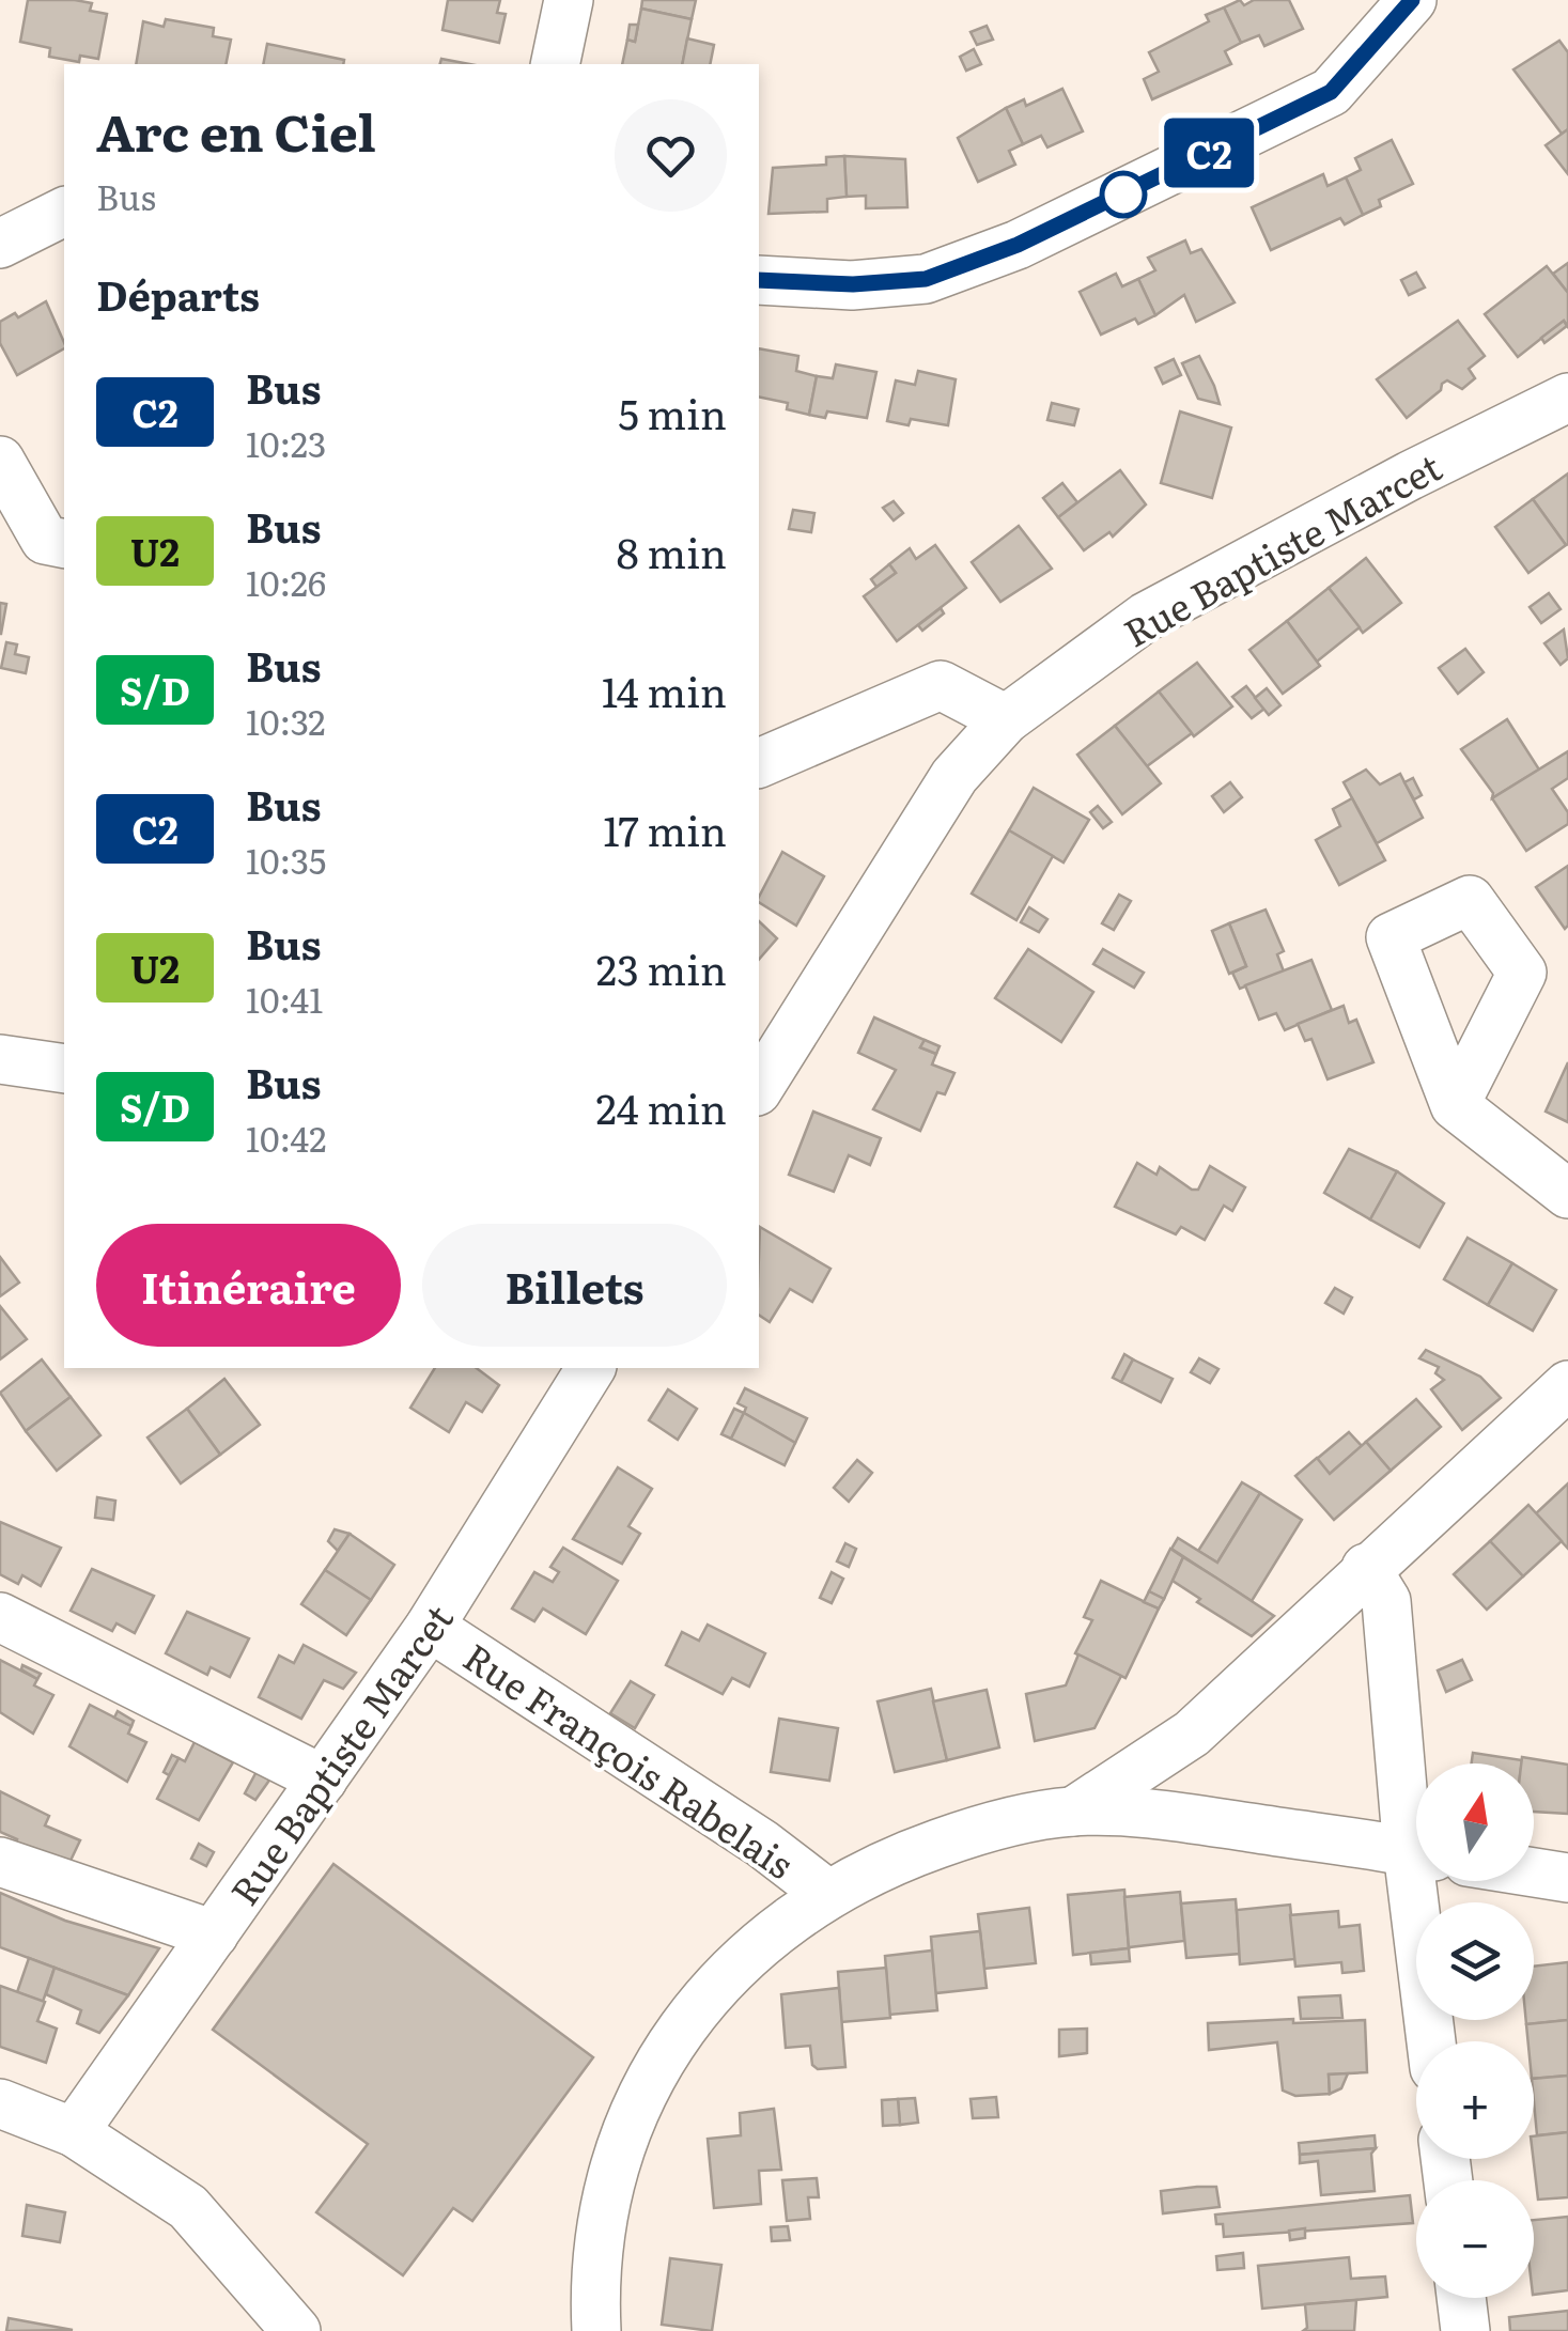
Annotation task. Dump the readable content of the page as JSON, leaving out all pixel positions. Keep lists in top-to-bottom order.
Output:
{
  "streets": {
    "street": ["Rue Baptiste Marcet", "Rue François Rabelais"]
  },
  "crossings": [
    ["Rue Baptiste Marcet", "Rue François Rabelais"]
  ],
  "lines": ["bus line C2"],
  "north": "top",
  "page": {
    "on_map": "C2",
    "heading": [
      ["Arc en Ciel", "Bus"],
      "Départs"
    ],
    "list": [
      {
        "mark": "C2",
        "name": "Bus",
        "note": "10:23",
        "value": "5 min"
      },
      {
        "mark": "U2",
        "name": "Bus",
        "note": "10:26",
        "value": "8 min"
      },
      {
        "mark": "S/D",
        "name": "Bus",
        "note": "10:32",
        "value": "14 min"
      },
      {
        "mark": "C2",
        "name": "Bus",
        "note": "10:35",
        "value": "17 min"
      },
      {
        "mark": "U2",
        "name": "Bus",
        "note": "10:41",
        "value": "23 min"
      },
      {
        "mark": "S/D",
        "name": "Bus",
        "note": "10:42",
        "value": "24 min"
      }
    ],
    "buttons": ["Itinéraire", "Billets"],
    "map_buttons": ["+", "−"]
  }
}
